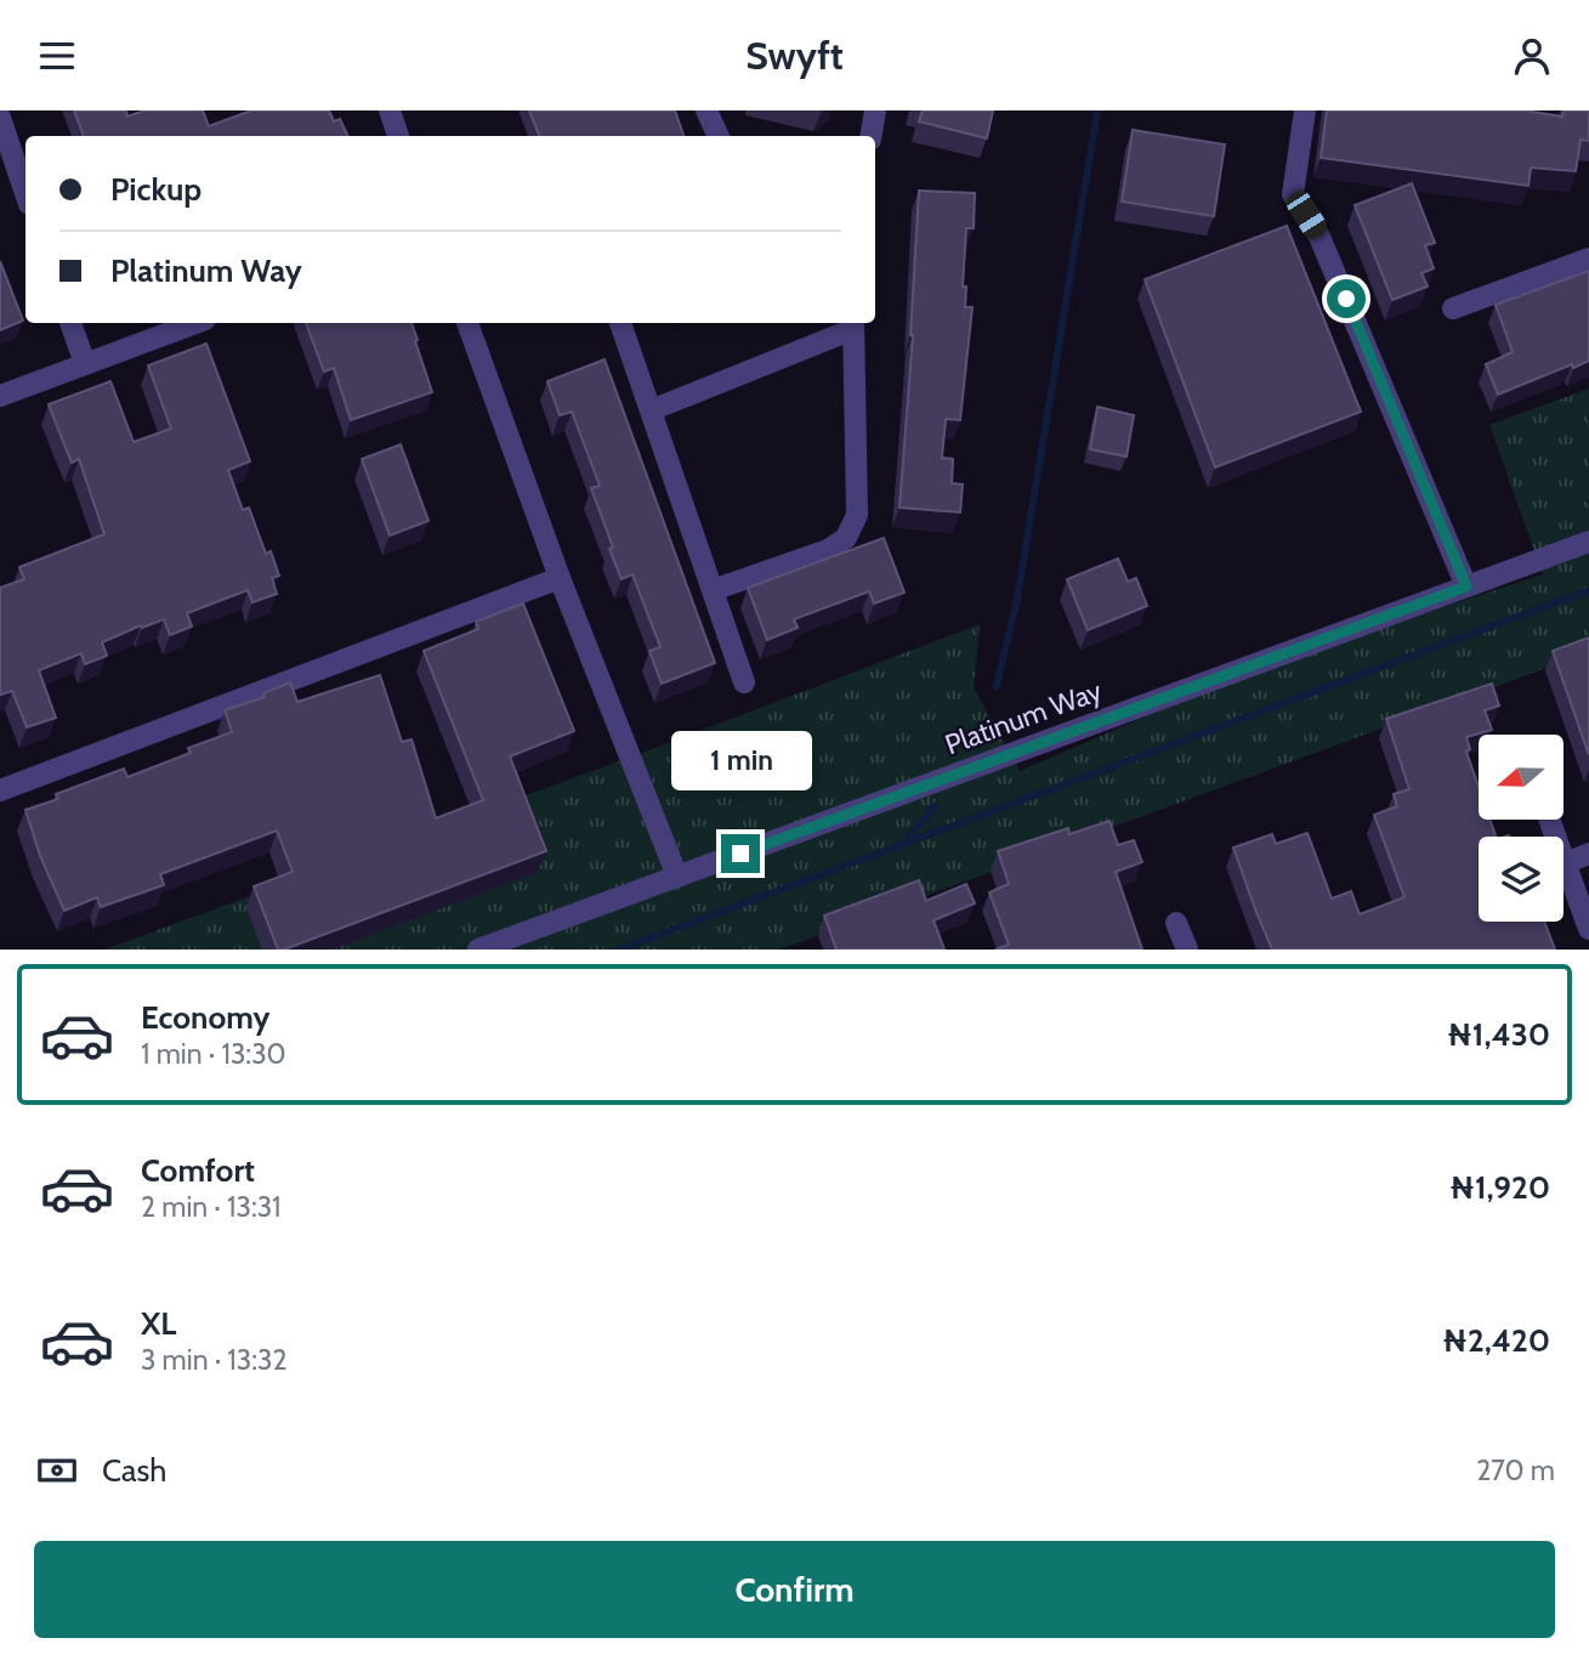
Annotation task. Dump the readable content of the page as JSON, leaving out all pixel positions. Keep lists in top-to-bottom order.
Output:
{
  "streets": {
    "street": ["Platinum Way"]
  },
  "north": "left",
  "page": {
    "header": "Swyft",
    "banner": ["Pickup", "Platinum Way"],
    "bubble": "1 min",
    "list": [
      {
        "name": "Economy",
        "note": "1 min · 13:30",
        "value": "₦1,430"
      },
      {
        "name": "Comfort",
        "note": "2 min · 13:31",
        "value": "₦1,920"
      },
      {
        "name": "XL",
        "note": "3 min · 13:32",
        "value": "₦2,420"
      }
    ],
    "pay": ["Cash", "270 m"],
    "buttons": "Confirm"
  }
}
